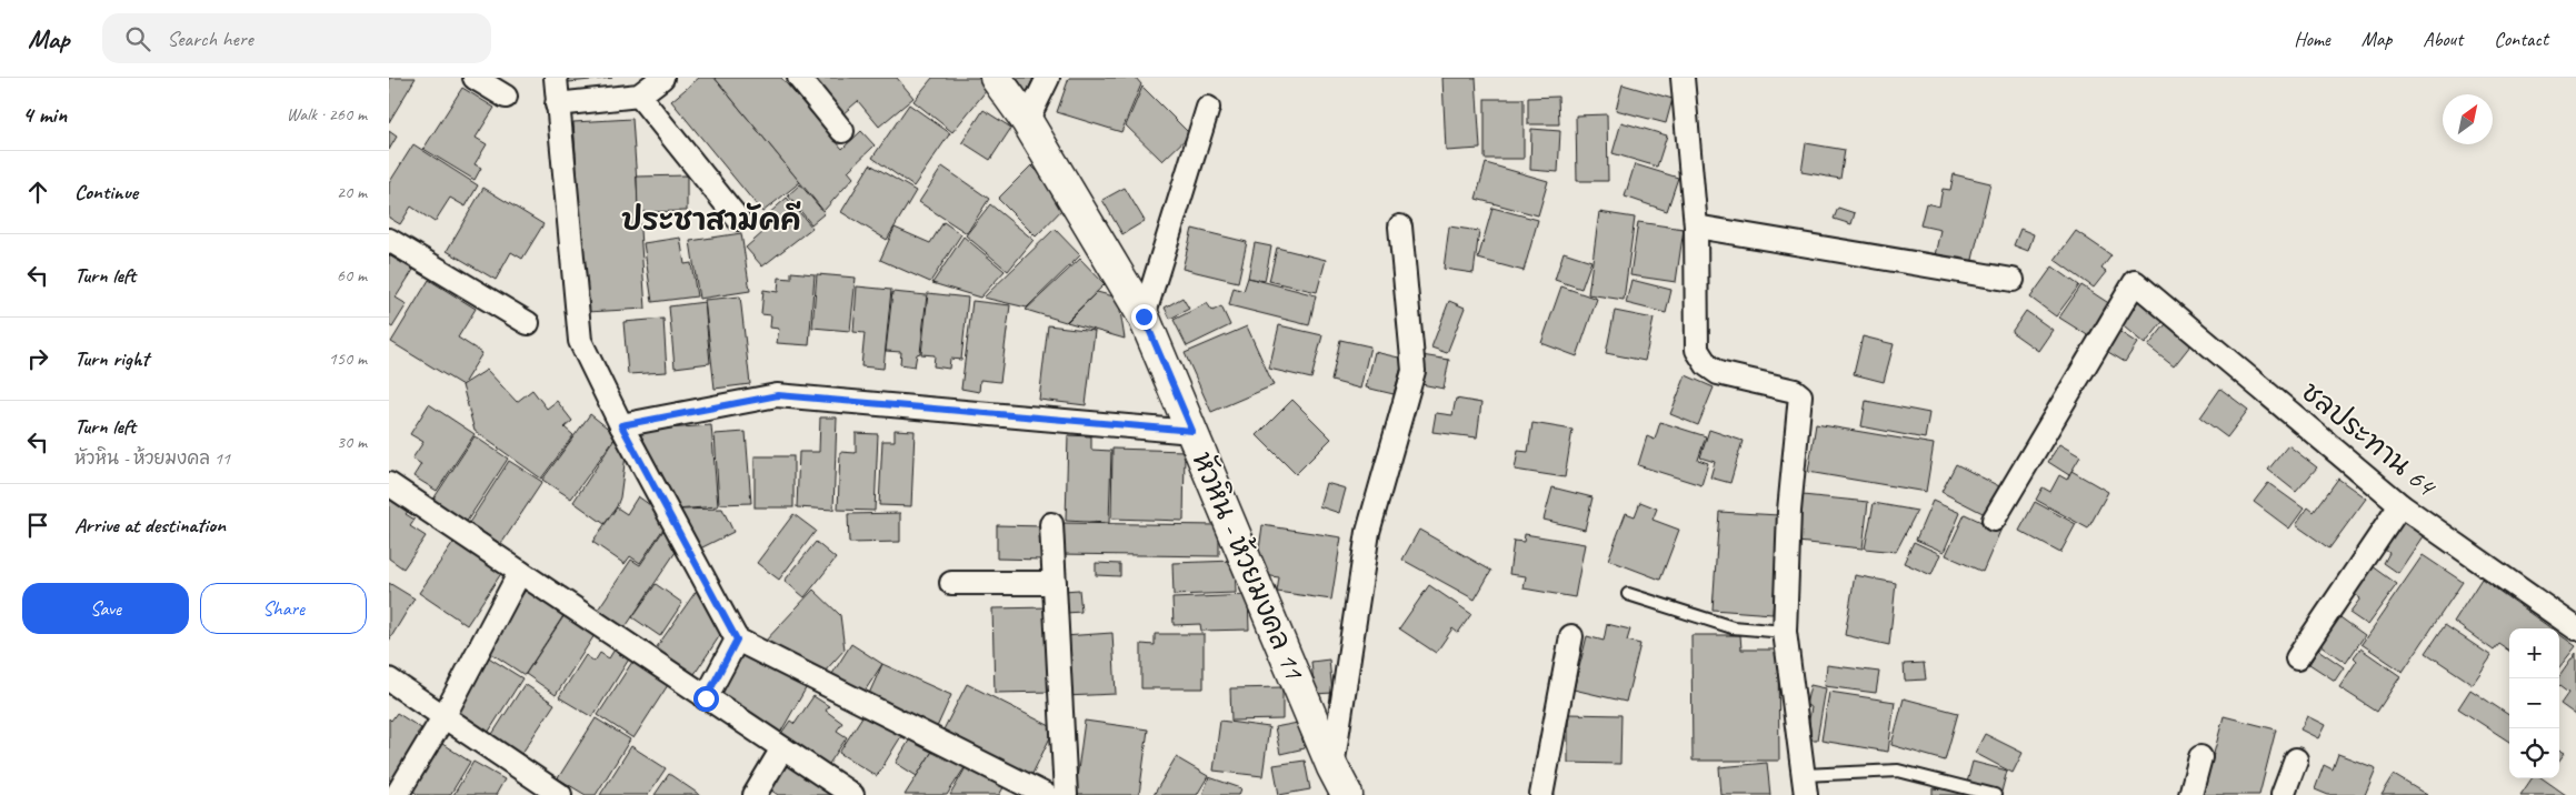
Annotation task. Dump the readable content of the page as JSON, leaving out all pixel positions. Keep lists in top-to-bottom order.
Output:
{
  "streets": {
    "street": ["ชลประทาน 64", "หัวหิน - ห้วยมงคล 11"]
  },
  "districts": ["ประชาสามัคคี"],
  "north": "top right",
  "page": {
    "header": "Map",
    "search": "Search here",
    "nav": [
      "Home",
      "Map",
      "About",
      "Contact"
    ],
    "heading": ["4 min", "Walk · 260 m"],
    "list": [
      ["Continue", "20 m"],
      ["Turn left", "60 m"],
      ["Turn right", "150 m"],
      ["Turn left", "หัวหิน - ห้วยมงคล 11", "30 m"],
      "Arrive at destination"
    ],
    "buttons": ["Save", "Share"],
    "map_buttons": ["+", "−"]
  }
}
